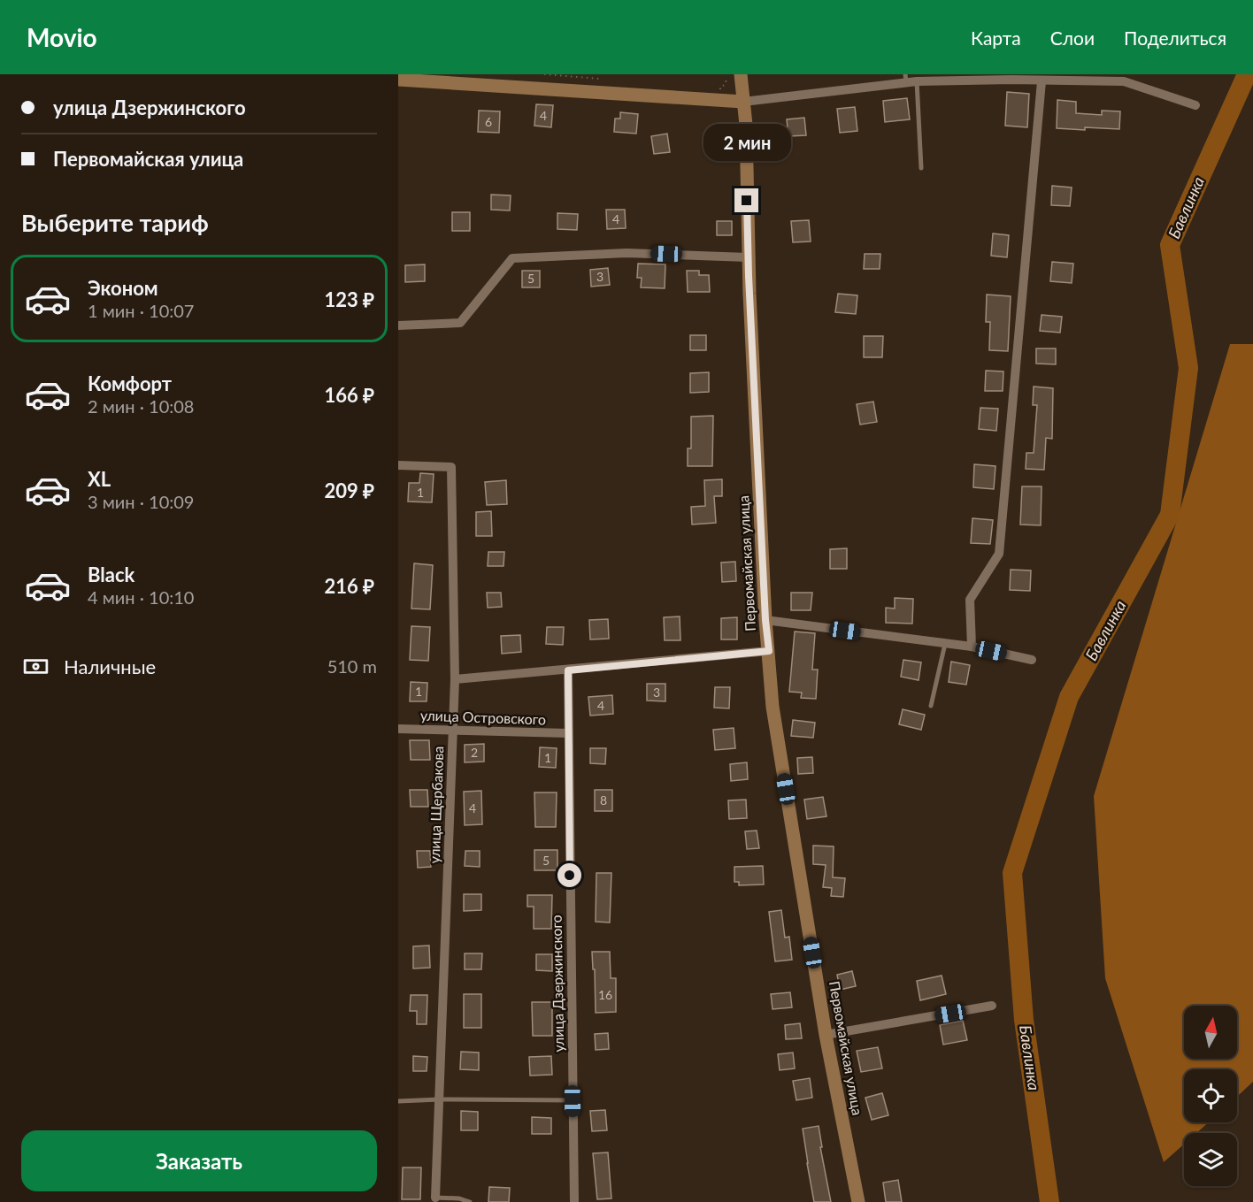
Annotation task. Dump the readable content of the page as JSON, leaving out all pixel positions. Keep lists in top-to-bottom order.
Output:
{
  "streets": {
    "street": [
      "Первомайская улица",
      "улица Островского",
      "улица Щербакова",
      "улица Дзержинского"
    ]
  },
  "crossings": [
    ["улица Островского", "улица Щербакова"],
    ["улица Островского", "улица Дзержинского"]
  ],
  "water": ["Бавлинка"],
  "house_numbers": [
    "4",
    "6",
    "4",
    "3",
    "5",
    "1",
    "1",
    "3",
    "4",
    "2",
    "1",
    "8",
    "4",
    "5",
    "16"
  ],
  "north": "top",
  "page": {
    "header": "Movio",
    "nav": ["Карта", "Слои", "Поделиться"],
    "banner": ["улица Дзержинского", "Первомайская улица"],
    "bubble": "2 мин",
    "heading": "Выберите тариф",
    "list": [
      {
        "name": "Эконом",
        "note": "1 мин · 10:07",
        "value": "123 ₽"
      },
      {
        "name": "Комфорт",
        "note": "2 мин · 10:08",
        "value": "166 ₽"
      },
      {
        "name": "XL",
        "note": "3 мин · 10:09",
        "value": "209 ₽"
      },
      {
        "name": "Black",
        "note": "4 мин · 10:10",
        "value": "216 ₽"
      }
    ],
    "pay": ["Наличные", "510 m"],
    "buttons": "Заказать"
  }
}
